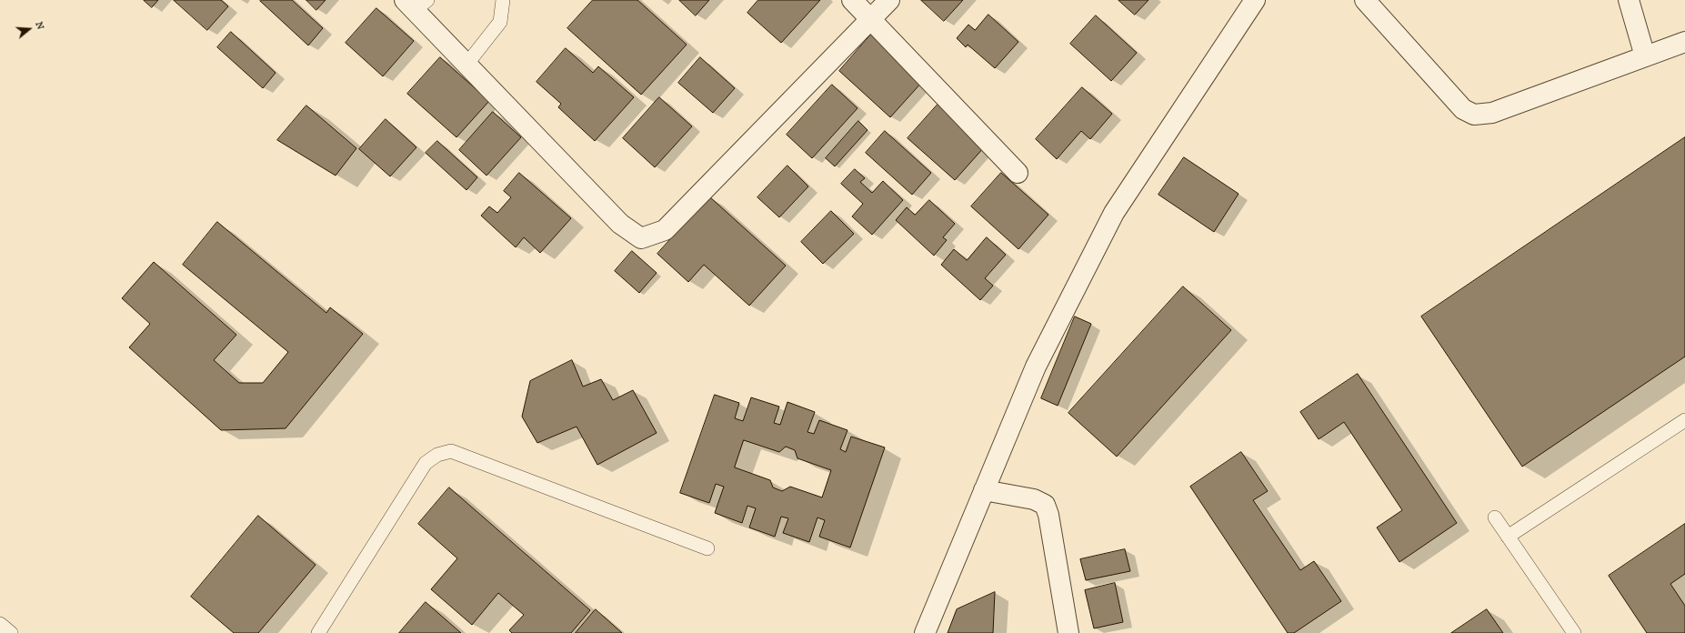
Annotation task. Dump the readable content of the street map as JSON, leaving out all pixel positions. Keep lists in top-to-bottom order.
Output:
{
  "north": "right"
}
